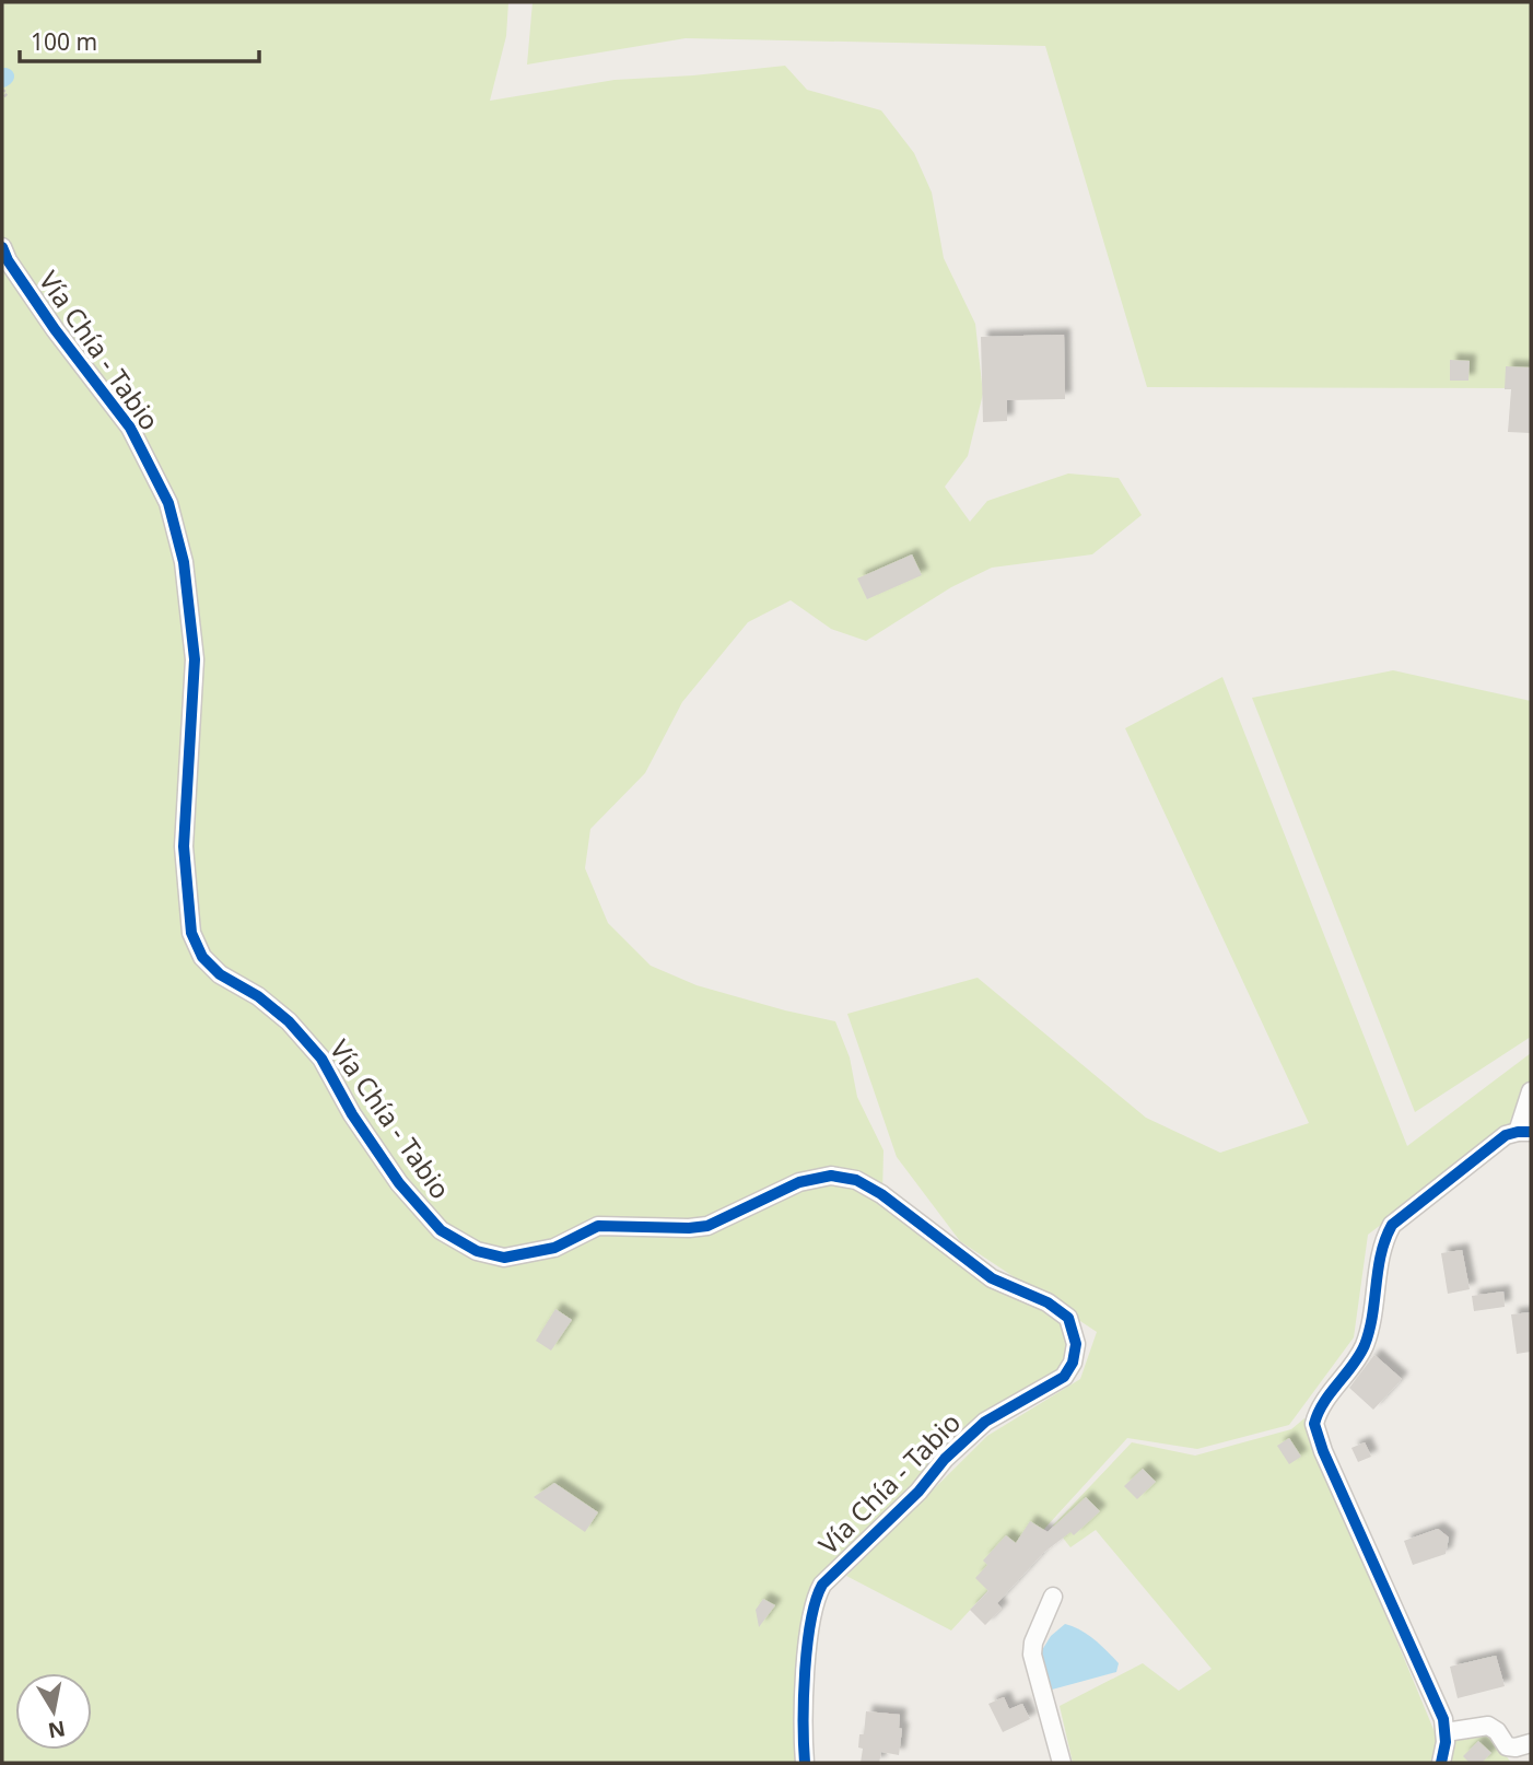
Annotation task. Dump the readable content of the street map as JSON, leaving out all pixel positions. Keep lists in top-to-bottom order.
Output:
{
  "streets": {
    "street": ["Vía Chía - Tabio"]
  },
  "scale_bar": "100 m",
  "north": "bottom"
}
